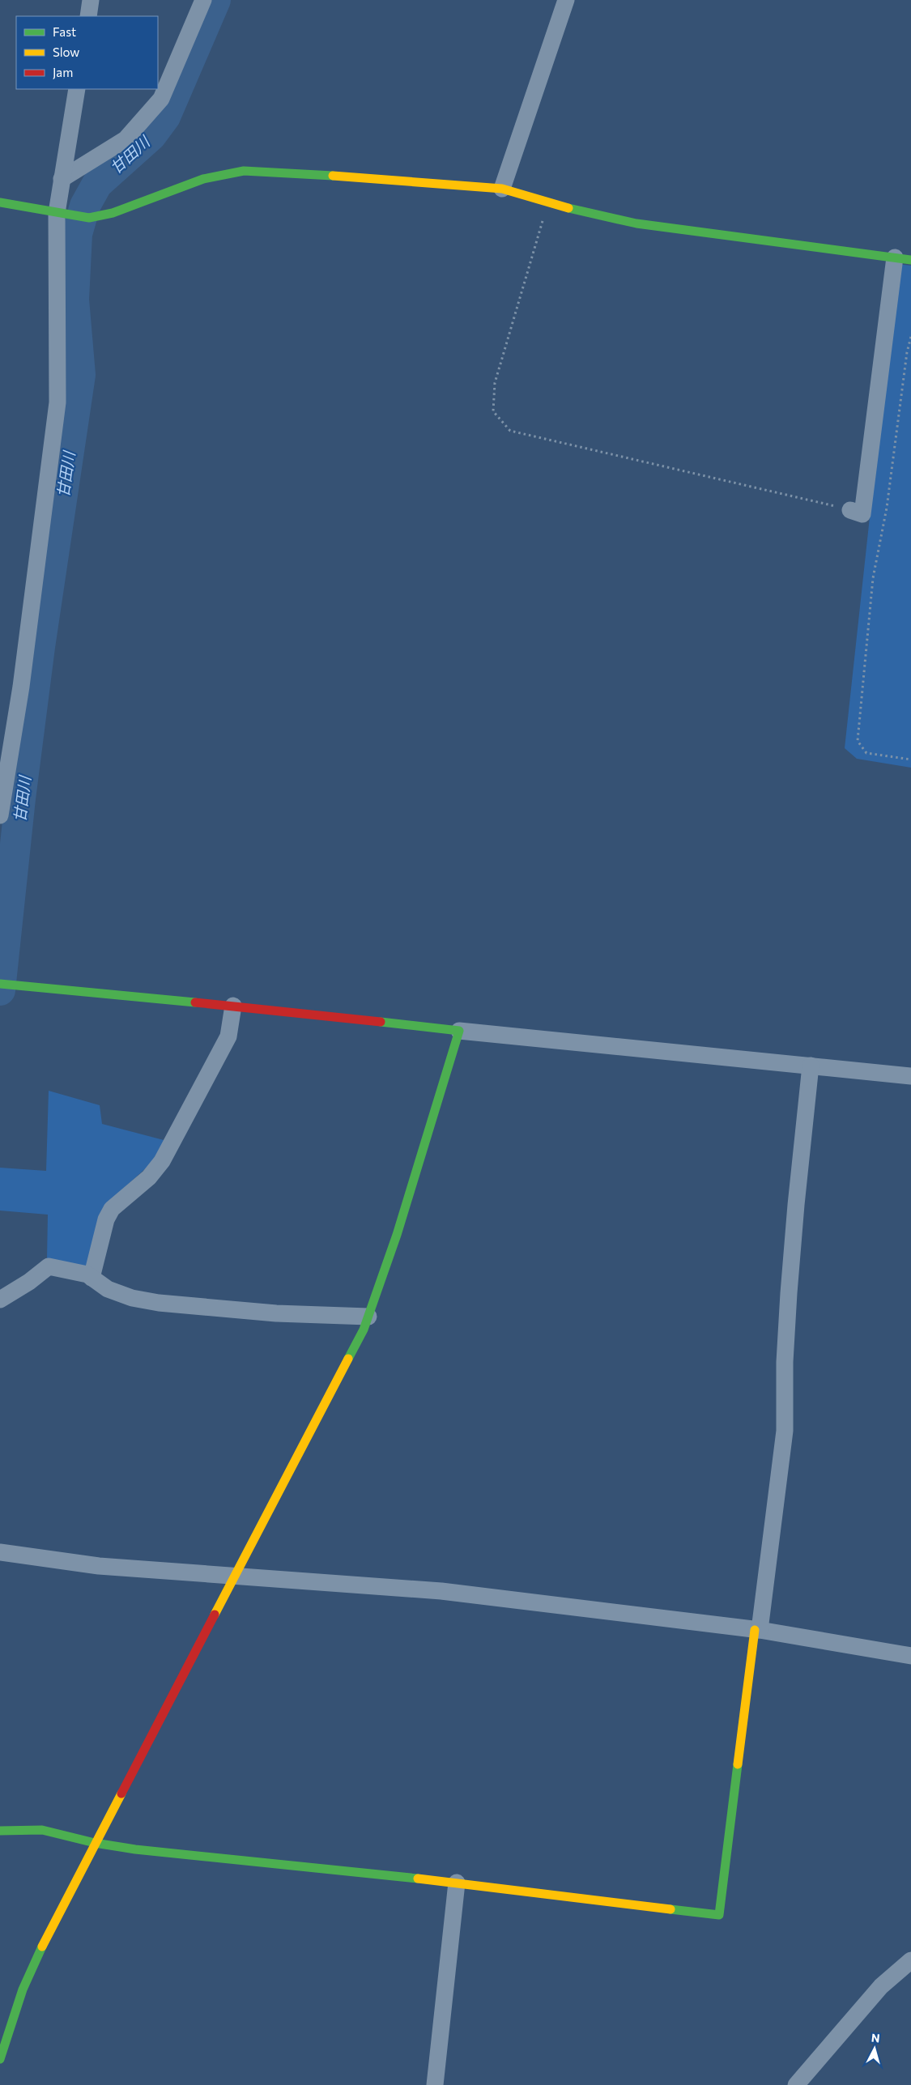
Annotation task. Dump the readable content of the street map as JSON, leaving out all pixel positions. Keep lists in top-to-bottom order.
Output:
{
  "water": ["甘田川"],
  "legend": ["Fast", "Slow", "Jam"],
  "north": "top"
}
